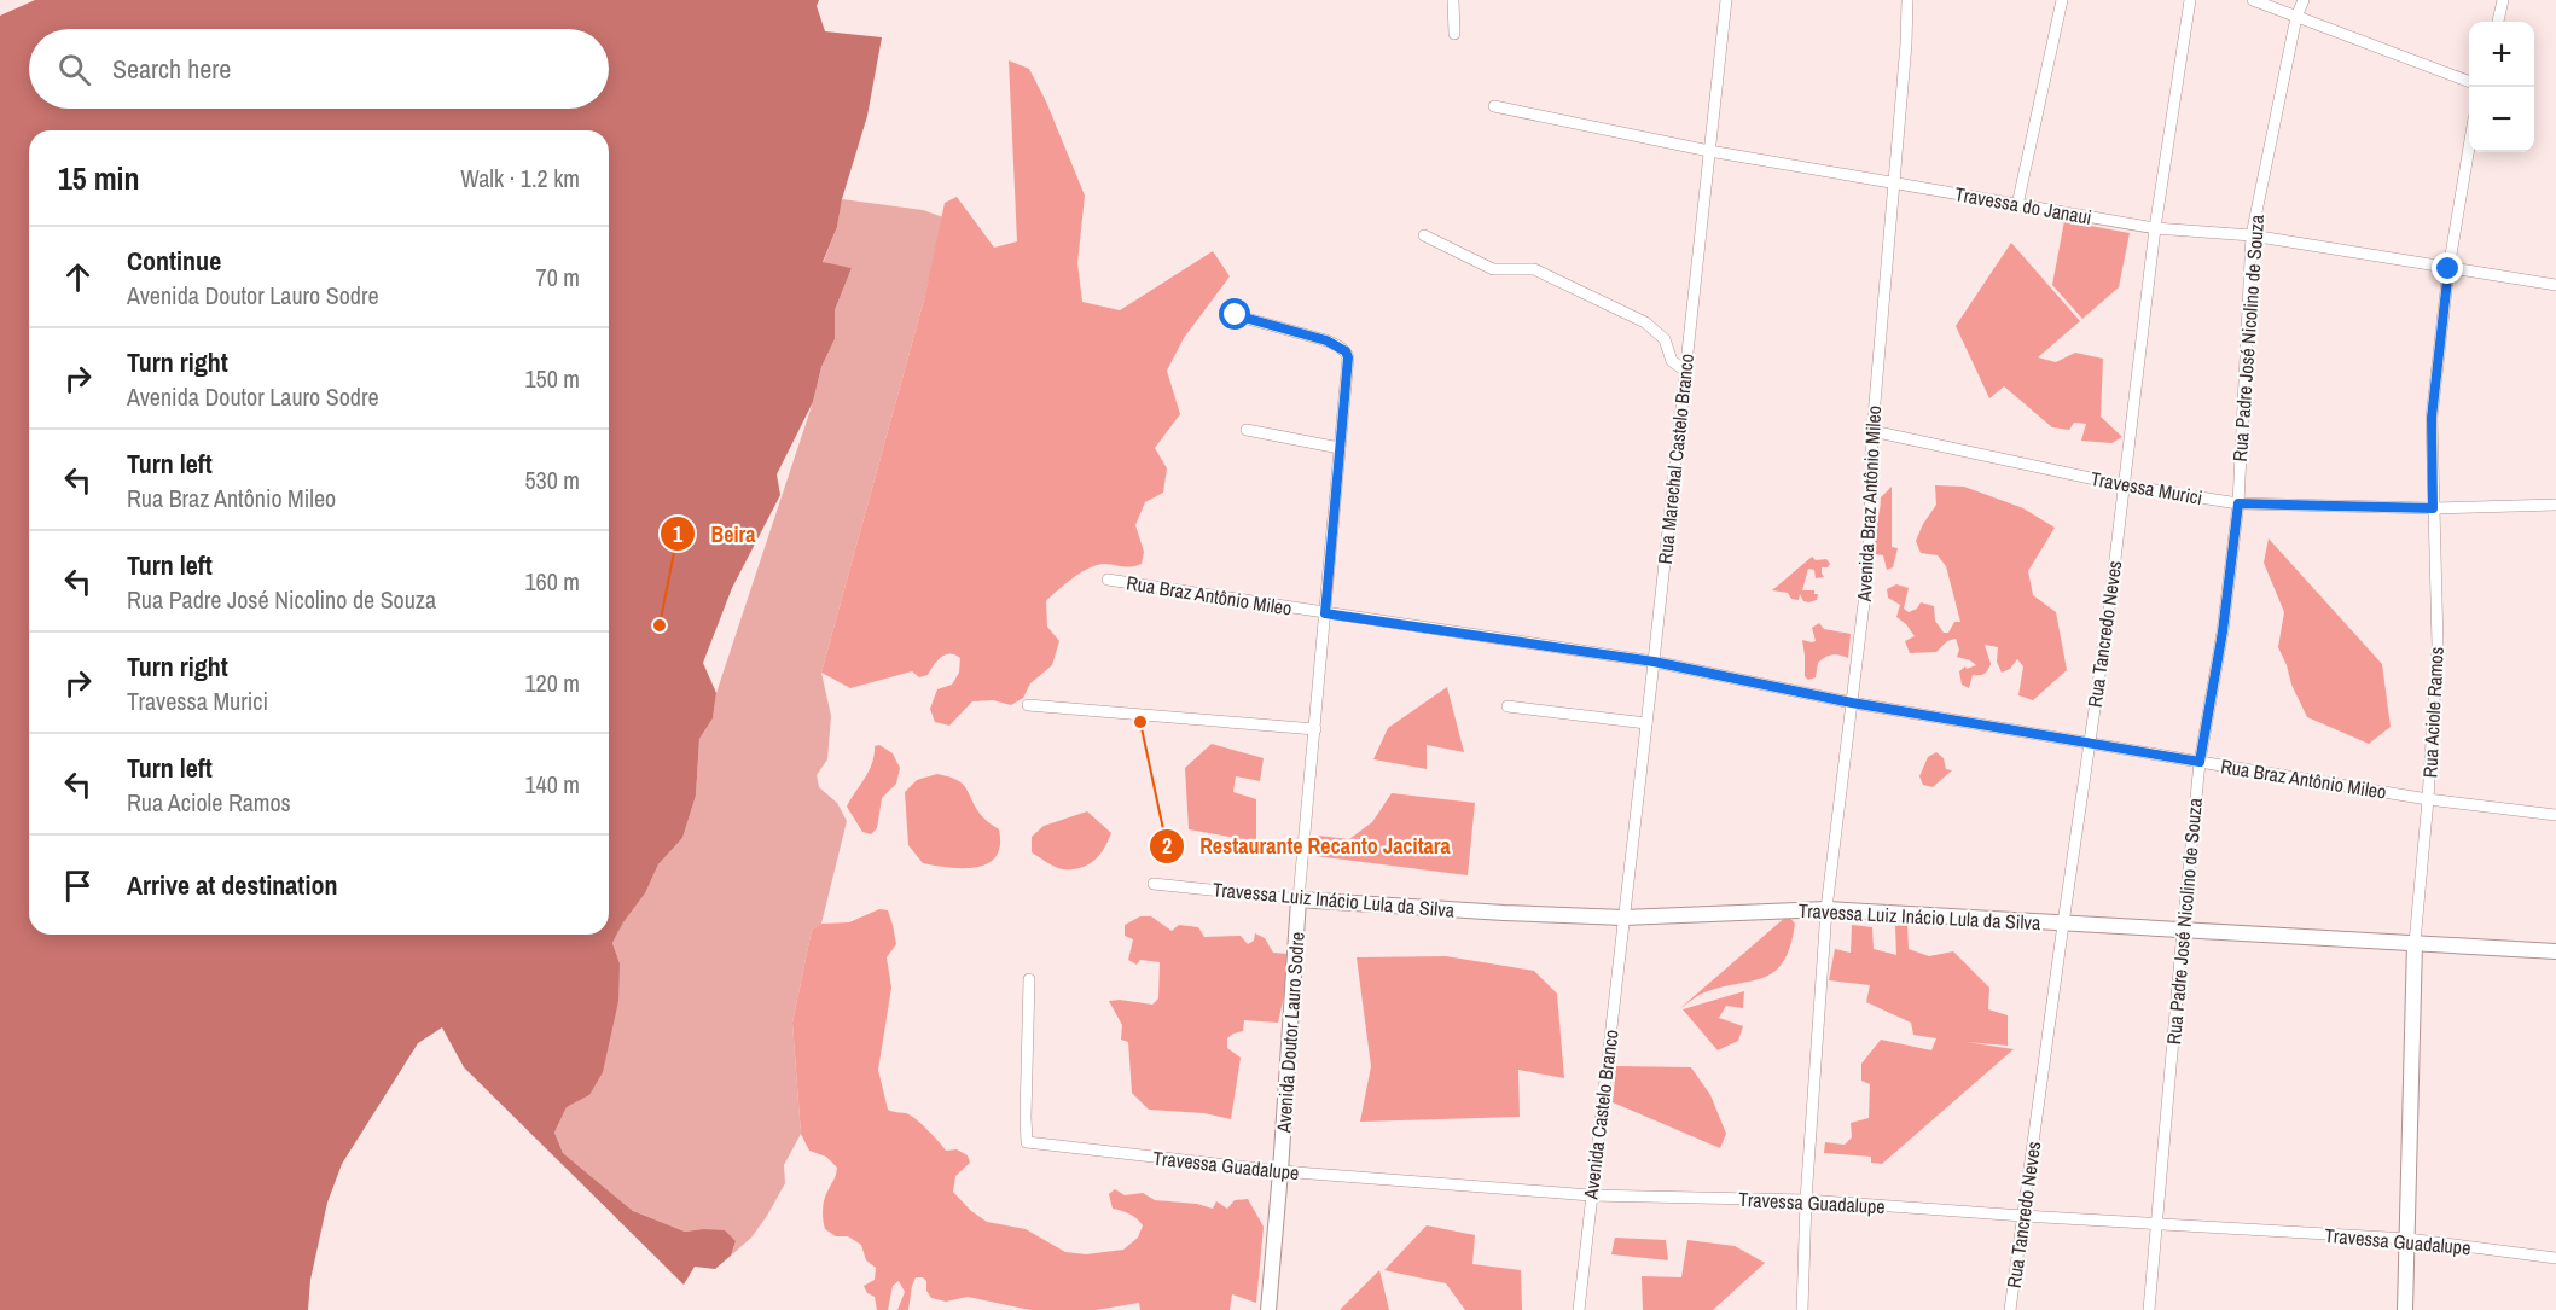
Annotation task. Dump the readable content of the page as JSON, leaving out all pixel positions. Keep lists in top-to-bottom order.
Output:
{
  "streets": {
    "street": [
      "Travessa do Janaui",
      "Rua Padre José Nicolino de Souza",
      "Rua Marechal Castelo Branco",
      "Travessa Murici",
      "Avenida Braz Antônio Mileo",
      "Rua Braz Antônio Mileo",
      "Rua Tancredo Neves",
      "Rua Aciole Ramos",
      "Travessa Luiz Inácio Lula da Silva",
      "Avenida Doutor Lauro Sodre",
      "Avenida Castelo Branco",
      "Travessa Guadalupe"
    ]
  },
  "crossings": [
    ["Travessa do Janaui", "Rua Padre José Nicolino de Souza"],
    ["Travessa do Janaui", "Rua Marechal Castelo Branco"],
    ["Travessa do Janaui", "Avenida Braz Antônio Mileo"],
    ["Travessa do Janaui", "Rua Tancredo Neves"],
    ["Travessa do Janaui", "Rua Aciole Ramos"],
    ["Rua Padre José Nicolino de Souza", "Travessa Murici"],
    ["Rua Padre José Nicolino de Souza", "Rua Braz Antônio Mileo"],
    ["Rua Padre José Nicolino de Souza", "Travessa Luiz Inácio Lula da Silva"],
    ["Rua Padre José Nicolino de Souza", "Travessa Guadalupe"],
    ["Rua Marechal Castelo Branco", "Rua Braz Antônio Mileo"],
    ["Rua Marechal Castelo Branco", "Travessa Luiz Inácio Lula da Silva"],
    ["Rua Marechal Castelo Branco", "Avenida Castelo Branco"],
    ["Travessa Murici", "Avenida Braz Antônio Mileo"],
    ["Travessa Murici", "Rua Tancredo Neves"],
    ["Travessa Murici", "Rua Aciole Ramos"],
    ["Avenida Braz Antônio Mileo", "Rua Braz Antônio Mileo"],
    ["Avenida Braz Antônio Mileo", "Travessa Luiz Inácio Lula da Silva"],
    ["Avenida Braz Antônio Mileo", "Travessa Guadalupe"],
    ["Rua Braz Antônio Mileo", "Rua Tancredo Neves"],
    ["Rua Braz Antônio Mileo", "Rua Aciole Ramos"],
    ["Rua Braz Antônio Mileo", "Avenida Doutor Lauro Sodre"],
    ["Rua Tancredo Neves", "Travessa Luiz Inácio Lula da Silva"],
    ["Rua Tancredo Neves", "Travessa Guadalupe"],
    ["Rua Aciole Ramos", "Travessa Luiz Inácio Lula da Silva"],
    ["Rua Aciole Ramos", "Travessa Guadalupe"],
    ["Travessa Luiz Inácio Lula da Silva", "Avenida Doutor Lauro Sodre"],
    ["Travessa Luiz Inácio Lula da Silva", "Avenida Castelo Branco"],
    ["Avenida Doutor Lauro Sodre", "Travessa Guadalupe"],
    ["Avenida Castelo Branco", "Travessa Guadalupe"]
  ],
  "places": ["Beira", "Restaurante Recanto Jacitara"],
  "page": {
    "map_buttons": ["+", "−"],
    "search": "Search here",
    "heading": ["15 min", "Walk · 1.2 km"],
    "list": [
      ["Continue", "Avenida Doutor Lauro Sodre", "70 m"],
      ["Turn right", "Avenida Doutor Lauro Sodre", "150 m"],
      ["Turn left", "Rua Braz Antônio Mileo", "530 m"],
      ["Turn left", "Rua Padre José Nicolino de Souza", "160 m"],
      ["Turn right", "Travessa Murici", "120 m"],
      ["Turn left", "Rua Aciole Ramos", "140 m"],
      "Arrive at destination"
    ]
  }
}
